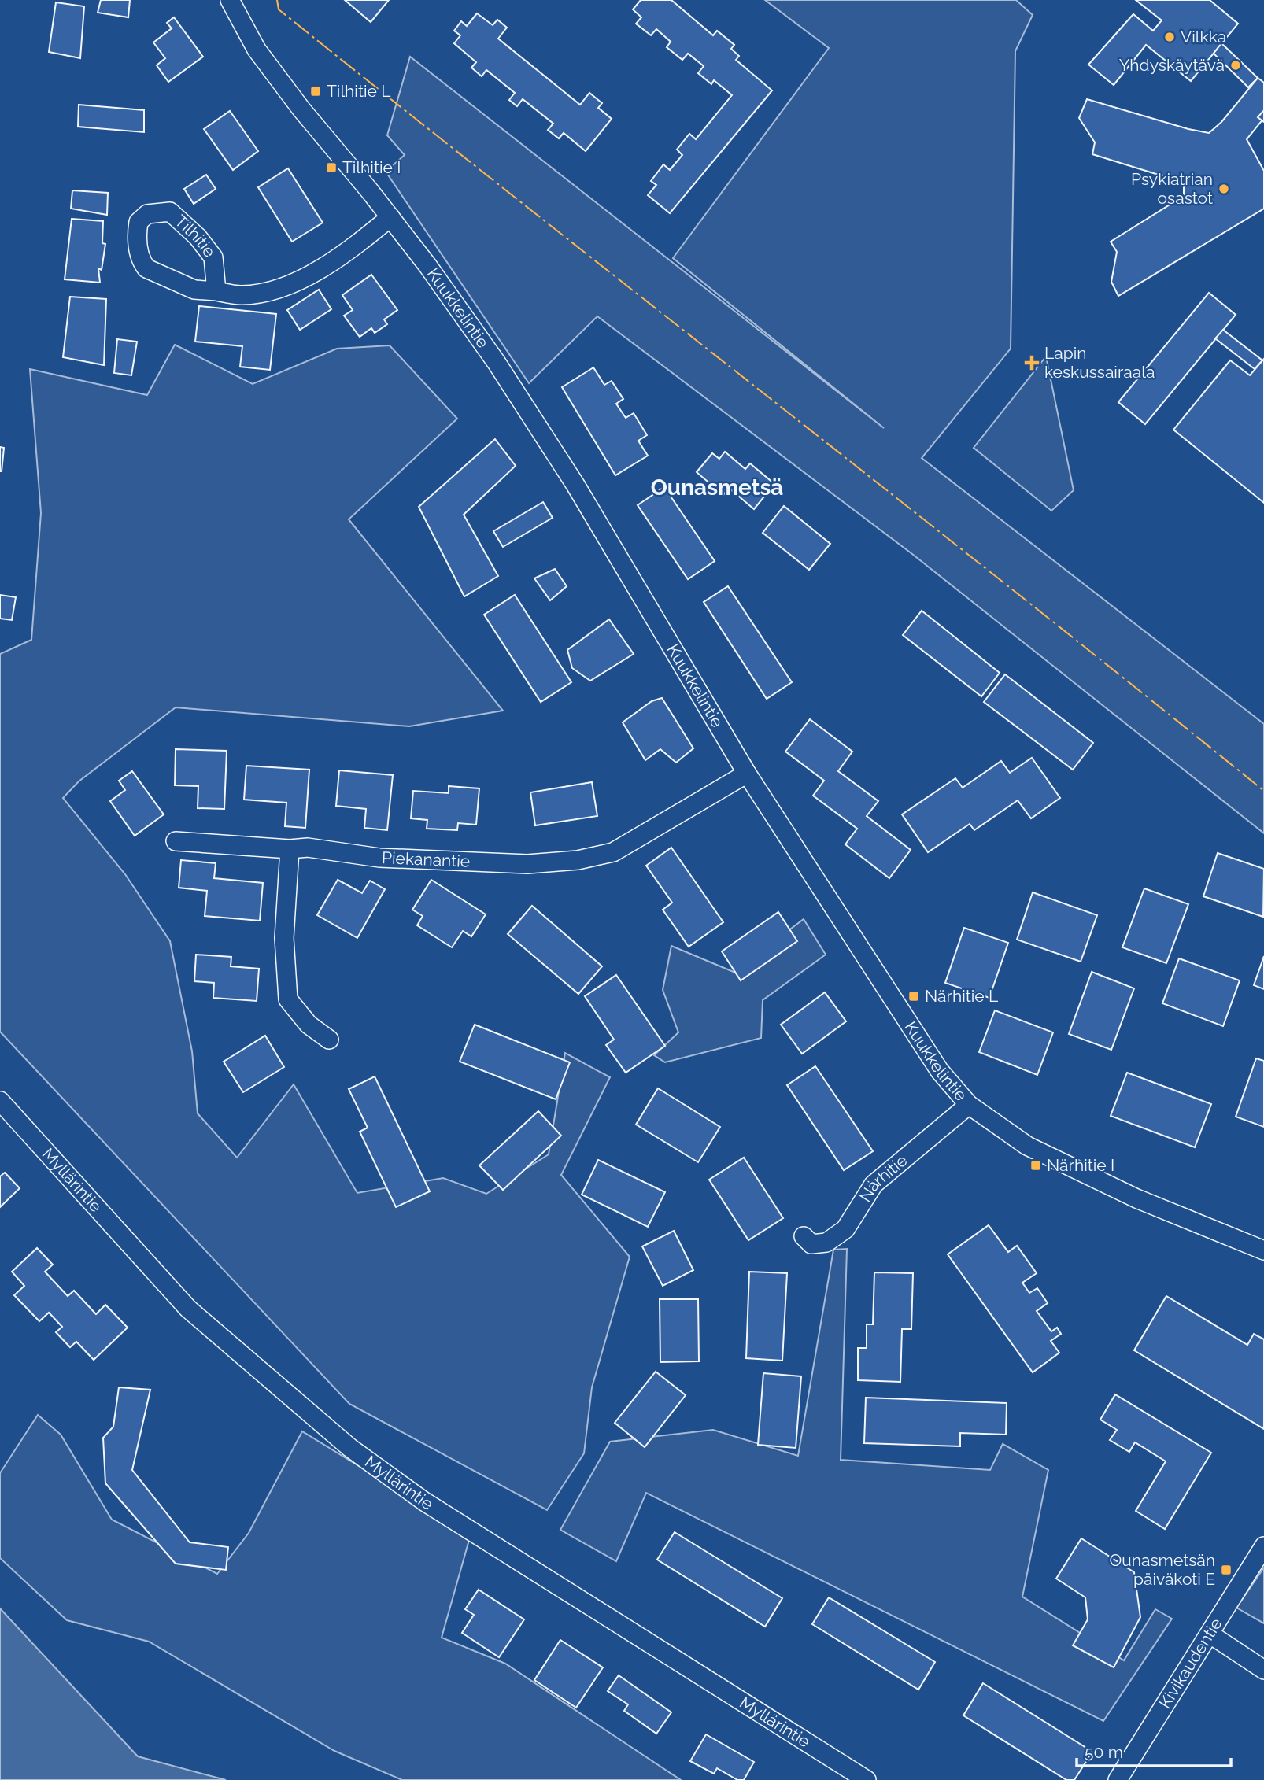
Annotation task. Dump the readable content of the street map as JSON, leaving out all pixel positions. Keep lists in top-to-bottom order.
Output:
{
  "streets": {
    "street": [
      "Tilhitie",
      "Kuukkelintie",
      "Piekanantie",
      "Närhitie",
      "Myllärintie",
      "Kivikaudentie"
    ]
  },
  "crossings": [
    ["Tilhitie", "Kuukkelintie"],
    ["Kuukkelintie", "Piekanantie"],
    ["Kuukkelintie", "Närhitie"]
  ],
  "districts": ["Ounasmetsä"],
  "places": {
    "other": ["Vilkka", "Yhdyskäytävä", "Psykiatrian osastot"],
    "transit": [
      "Tilhitie L",
      "Tilhitie I",
      "Närhitie L",
      "Närhitie I",
      "Ounasmetsän päiväkoti E"
    ],
    "health": ["Lapin keskussairaala"]
  },
  "scale_bar": "50 m"
}
